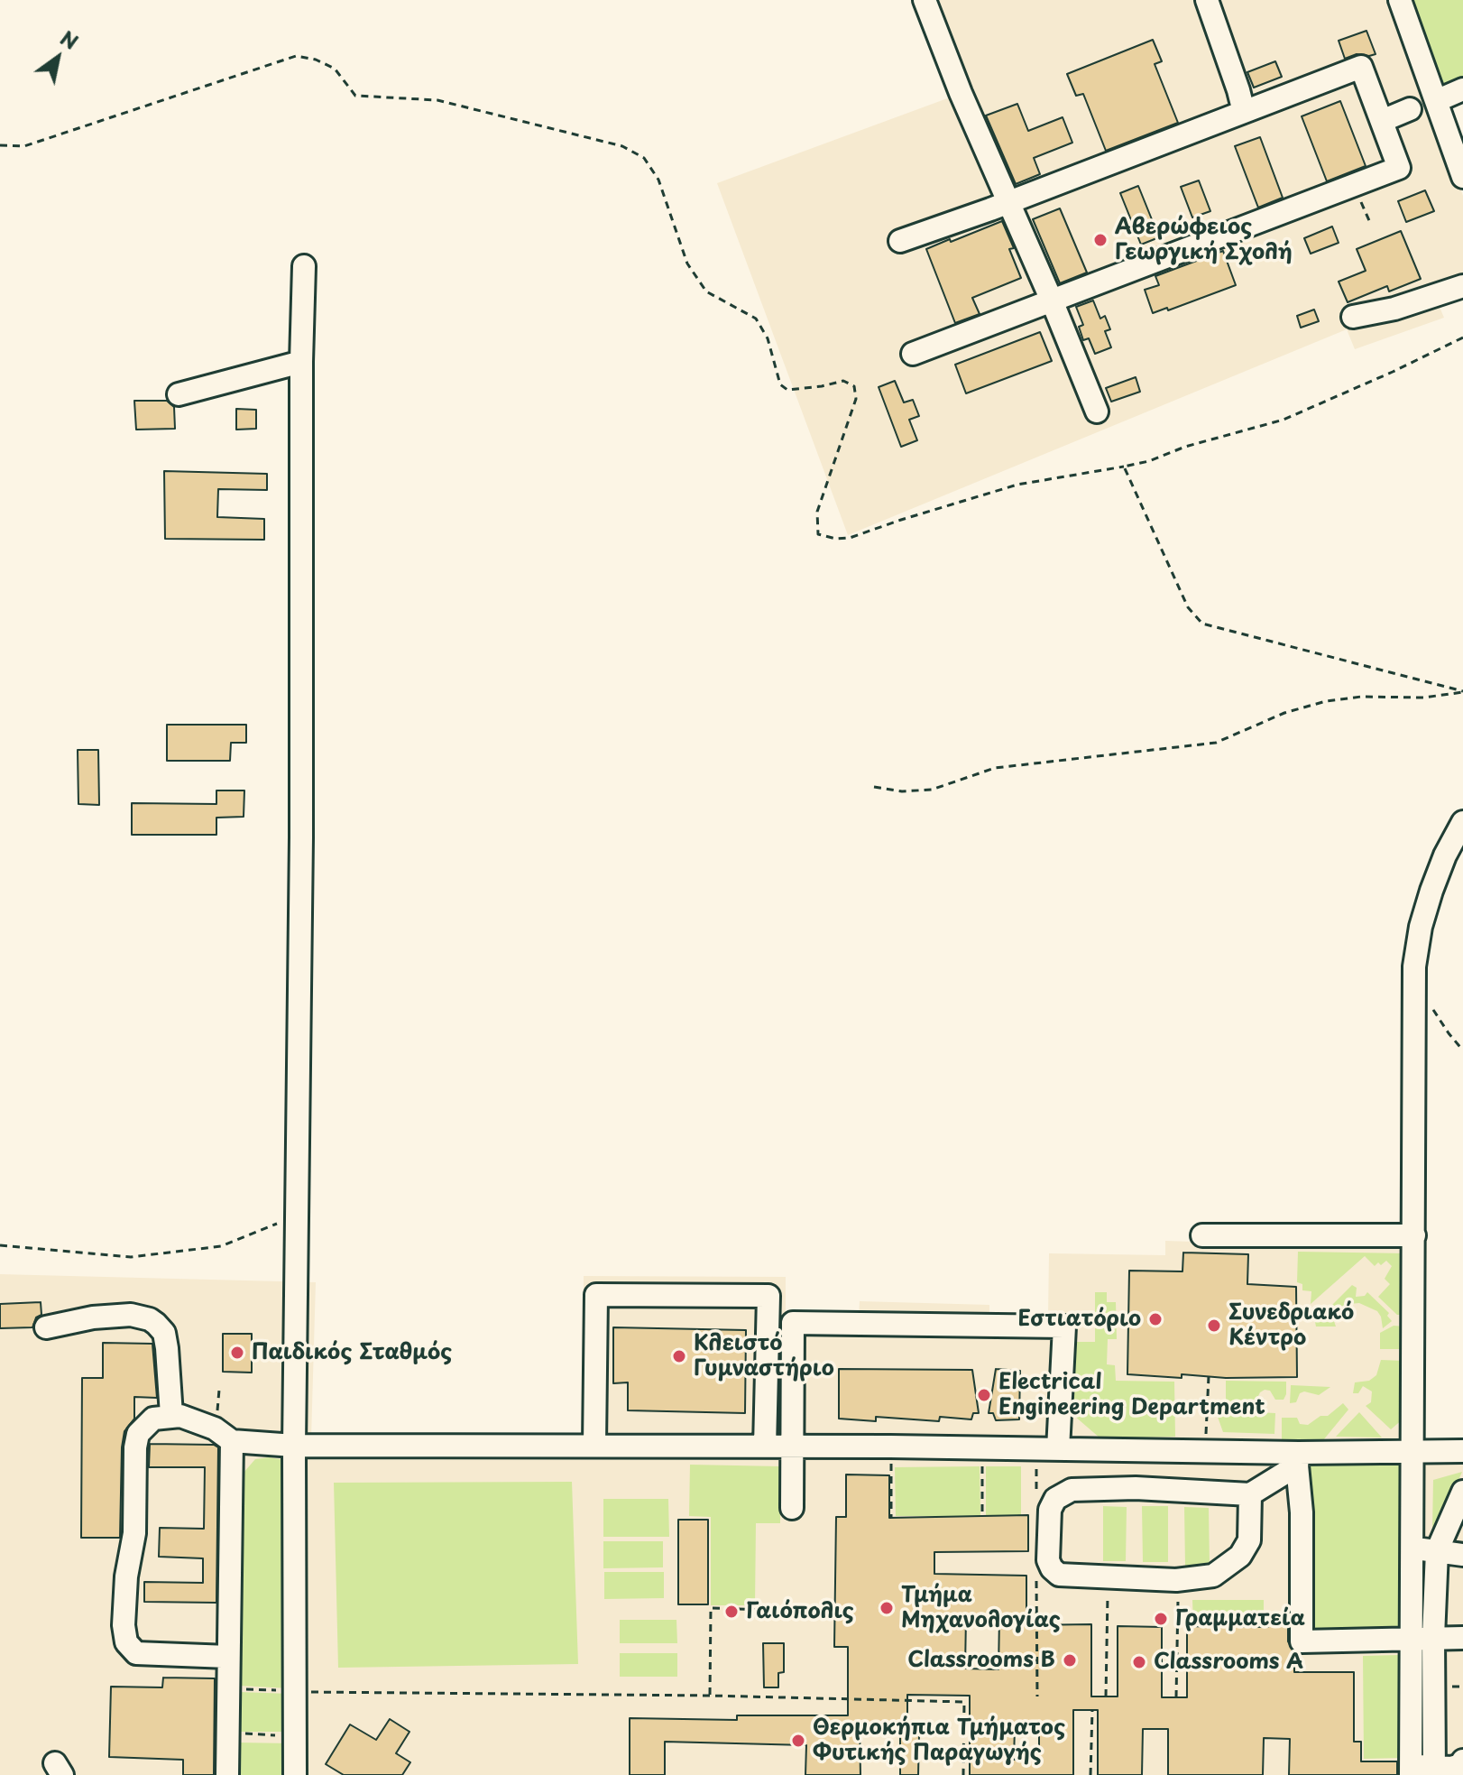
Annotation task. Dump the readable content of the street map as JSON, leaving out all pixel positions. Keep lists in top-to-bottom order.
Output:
{
  "places": [
    "Αβερώφειος Γεωργική Σχολή",
    "Εστιατόριο",
    "Συνεδριακό Κέντρο",
    "Παιδικός Σταθμός",
    "Κλειστό Γυμναστήριο",
    "Electrical Engineering Department",
    "Τμήμα Μηχανολογίας",
    "Γαιόπολις",
    "Γραμματεία",
    "Classrooms B",
    "Classrooms A",
    "Θερμοκήπια Τμήματος Φυτικής Παραγωγής"
  ],
  "north": "top right"
}
